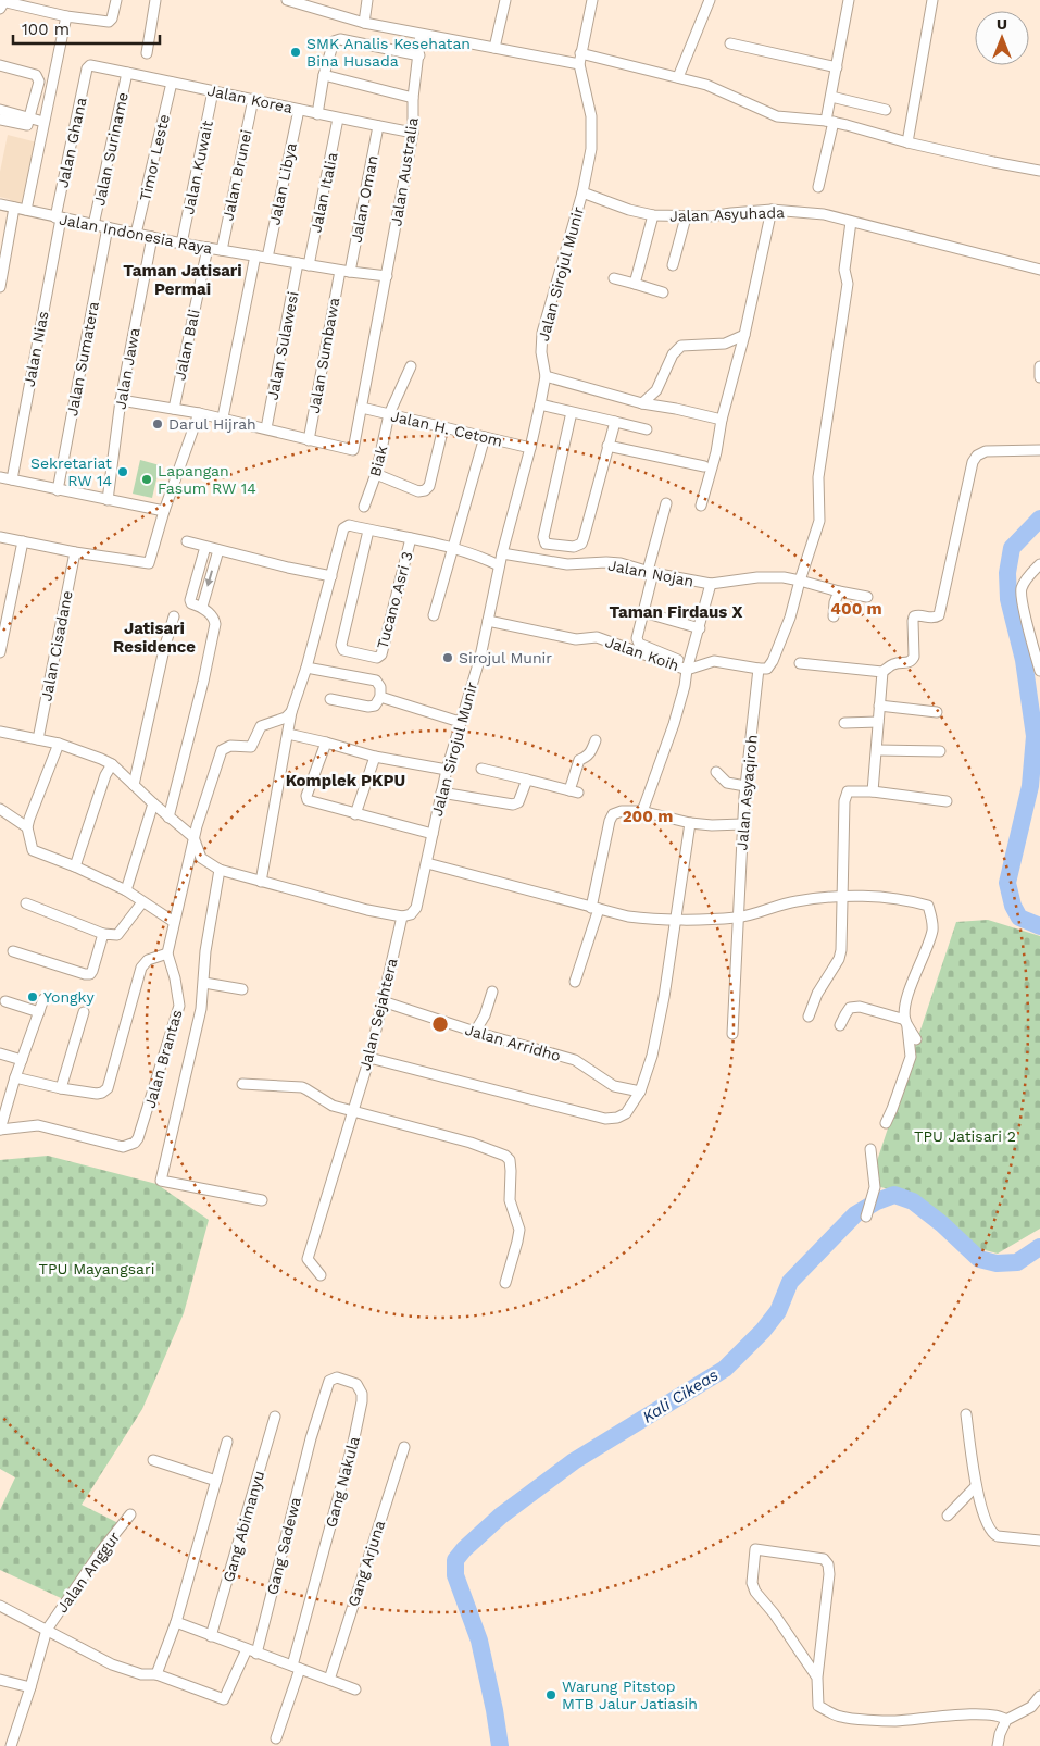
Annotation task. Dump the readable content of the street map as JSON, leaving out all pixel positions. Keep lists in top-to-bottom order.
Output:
{
  "streets": {
    "street": [
      "Jalan Korea",
      "Jalan Ghana",
      "Jalan Suriname",
      "Timor Leste",
      "Jalan Kuwait",
      "Jalan Australia",
      "Jalan Brunei",
      "Jalan Libya",
      "Jalan Italia",
      "Jalan Oman",
      "Jalan Asyuhada",
      "Jalan Indonesia Raya",
      "Jalan Sirojul Munir",
      "Jalan Bali",
      "Jalan Sulawesi",
      "Jalan Nias",
      "Jalan Sumbawa",
      "Jalan Sumatera",
      "Jalan Jawa",
      "Jalan H. Cetom",
      "Biak",
      "Jalan Nojan",
      "Tucano Asri 3",
      "Jalan Cisadane",
      "Jalan Koih",
      "Jalan Asyaqiroh",
      "Jalan Sejahtera",
      "Jalan Arridho",
      "Jalan Brantas",
      "Gang Nakula",
      "Gang Abimanyu",
      "Gang Sadewa",
      "Gang Arjuna",
      "Jalan Anggur"
    ]
  },
  "crossings": [
    ["Jalan Korea", "Jalan Ghana"],
    ["Jalan Korea", "Jalan Suriname"],
    ["Jalan Korea", "Timor Leste"],
    ["Jalan Korea", "Jalan Kuwait"],
    ["Jalan Korea", "Jalan Australia"],
    ["Jalan Korea", "Jalan Brunei"],
    ["Jalan Korea", "Jalan Libya"],
    ["Jalan Korea", "Jalan Italia"],
    ["Jalan Korea", "Jalan Oman"],
    ["Jalan Ghana", "Jalan Indonesia Raya"],
    ["Jalan Ghana", "Jalan Nias"],
    ["Jalan Suriname", "Jalan Indonesia Raya"],
    ["Timor Leste", "Jalan Indonesia Raya"],
    ["Jalan Kuwait", "Jalan Indonesia Raya"],
    ["Jalan Australia", "Jalan Indonesia Raya"],
    ["Jalan Australia", "Jalan Sumbawa"],
    ["Jalan Australia", "Jalan H. Cetom"],
    ["Jalan Brunei", "Jalan Indonesia Raya"],
    ["Jalan Libya", "Jalan Indonesia Raya"],
    ["Jalan Italia", "Jalan Indonesia Raya"],
    ["Jalan Italia", "Jalan Sulawesi"],
    ["Jalan Oman", "Jalan Indonesia Raya"],
    ["Jalan Oman", "Jalan Sumbawa"],
    ["Jalan Asyuhada", "Jalan Sirojul Munir"],
    ["Jalan Indonesia Raya", "Jalan Bali"],
    ["Jalan Indonesia Raya", "Jalan Sulawesi"],
    ["Jalan Indonesia Raya", "Jalan Nias"],
    ["Jalan Indonesia Raya", "Jalan Sumbawa"],
    ["Jalan Indonesia Raya", "Jalan Sumatera"],
    ["Jalan Indonesia Raya", "Jalan Jawa"],
    ["Jalan Sirojul Munir", "Jalan H. Cetom"],
    ["Jalan Sirojul Munir", "Jalan Nojan"],
    ["Jalan Sirojul Munir", "Jalan Koih"],
    ["Jalan Sirojul Munir", "Jalan Sejahtera"],
    ["Jalan H. Cetom", "Biak"],
    ["Jalan Koih", "Jalan Asyaqiroh"],
    ["Jalan Sejahtera", "Jalan Arridho"],
    ["Gang Nakula", "Gang Sadewa"]
  ],
  "districts": [
    "Taman Jatisari Permai",
    "Taman Firdaus X",
    "Jatisari Residence",
    "Komplek PKPU"
  ],
  "water": ["Kali Cikeas"],
  "parks": ["TPU Jatisari 2", "TPU Mayangsari"],
  "places": [
    "SMK Analis Kesehatan Bina Husada",
    "Darul Hijrah",
    "Sekretariat RW 14",
    "Lapangan Fasum RW 14",
    "Sirojul Munir",
    "Yongky",
    "Warung Pitstop MTB Jalur Jatiasih"
  ],
  "scale_bar": "100 m",
  "north": "top",
  "rings": ["400 m", "200 m"]
}
